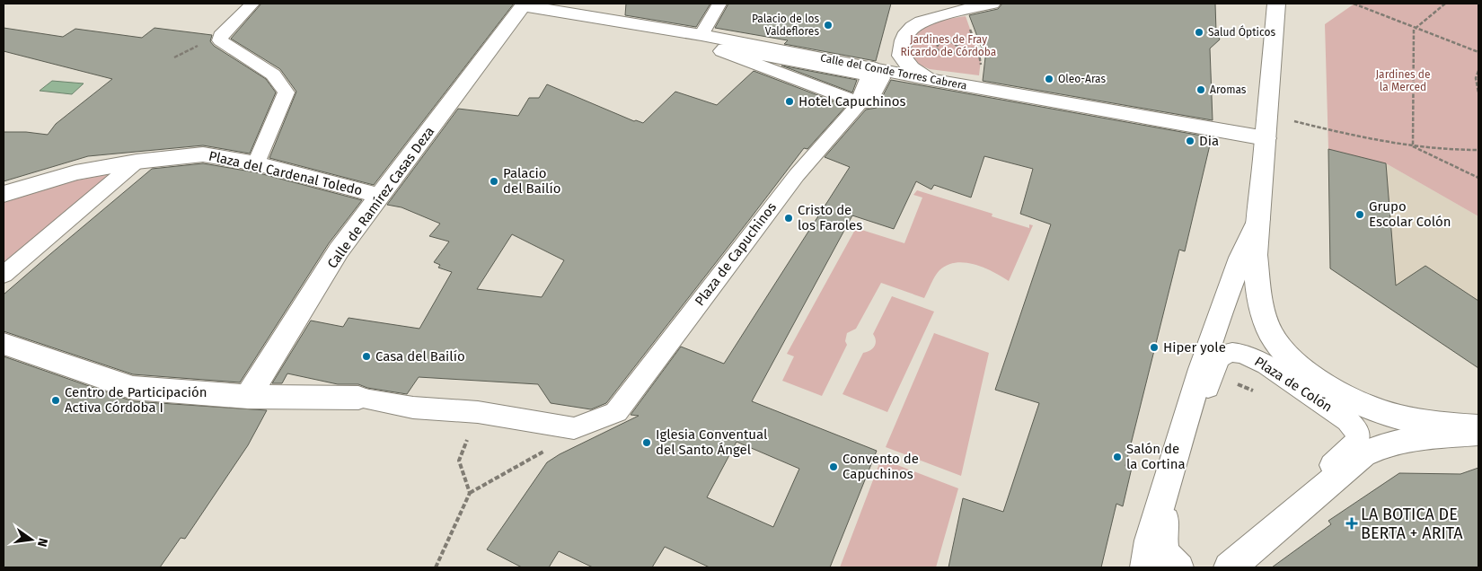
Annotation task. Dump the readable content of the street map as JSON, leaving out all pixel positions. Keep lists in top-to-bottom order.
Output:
{
  "streets": {
    "street": [
      "Calle del Conde Torres Cabrera",
      "Plaza del Cardenal Toledo",
      "Calle de Ramírez Casas Deza",
      "Plaza de Capuchinos",
      "Plaza de Colón"
    ]
  },
  "crossings": [
    ["Calle del Conde Torres Cabrera", "Calle de Ramírez Casas Deza"],
    ["Calle del Conde Torres Cabrera", "Plaza de Capuchinos"],
    ["Calle del Conde Torres Cabrera", "Plaza de Colón"],
    ["Plaza del Cardenal Toledo", "Calle de Ramírez Casas Deza"]
  ],
  "parks": ["Jardines de Fray Ricardo de Córdoba", "Jardines de la Merced"],
  "places": {
    "other": [
      "Palacio de los Valdeflores",
      "Salud Ópticos",
      "Oleo-Aras",
      "Aromas",
      "Hotel Capuchinos",
      "Dia",
      "Palacio del Bailío",
      "Grupo Escolar Colón",
      "Cristo de los Faroles",
      "Hiper yole",
      "Casa del Bailío",
      "Centro de Participación Activa Córdoba I",
      "Iglesia Conventual del Santo Ángel",
      "Salón de la Cortina",
      "Convento de Capuchinos"
    ],
    "health": ["LA BOTICA DE BERTA + ARITA"]
  },
  "north": "right"
}
